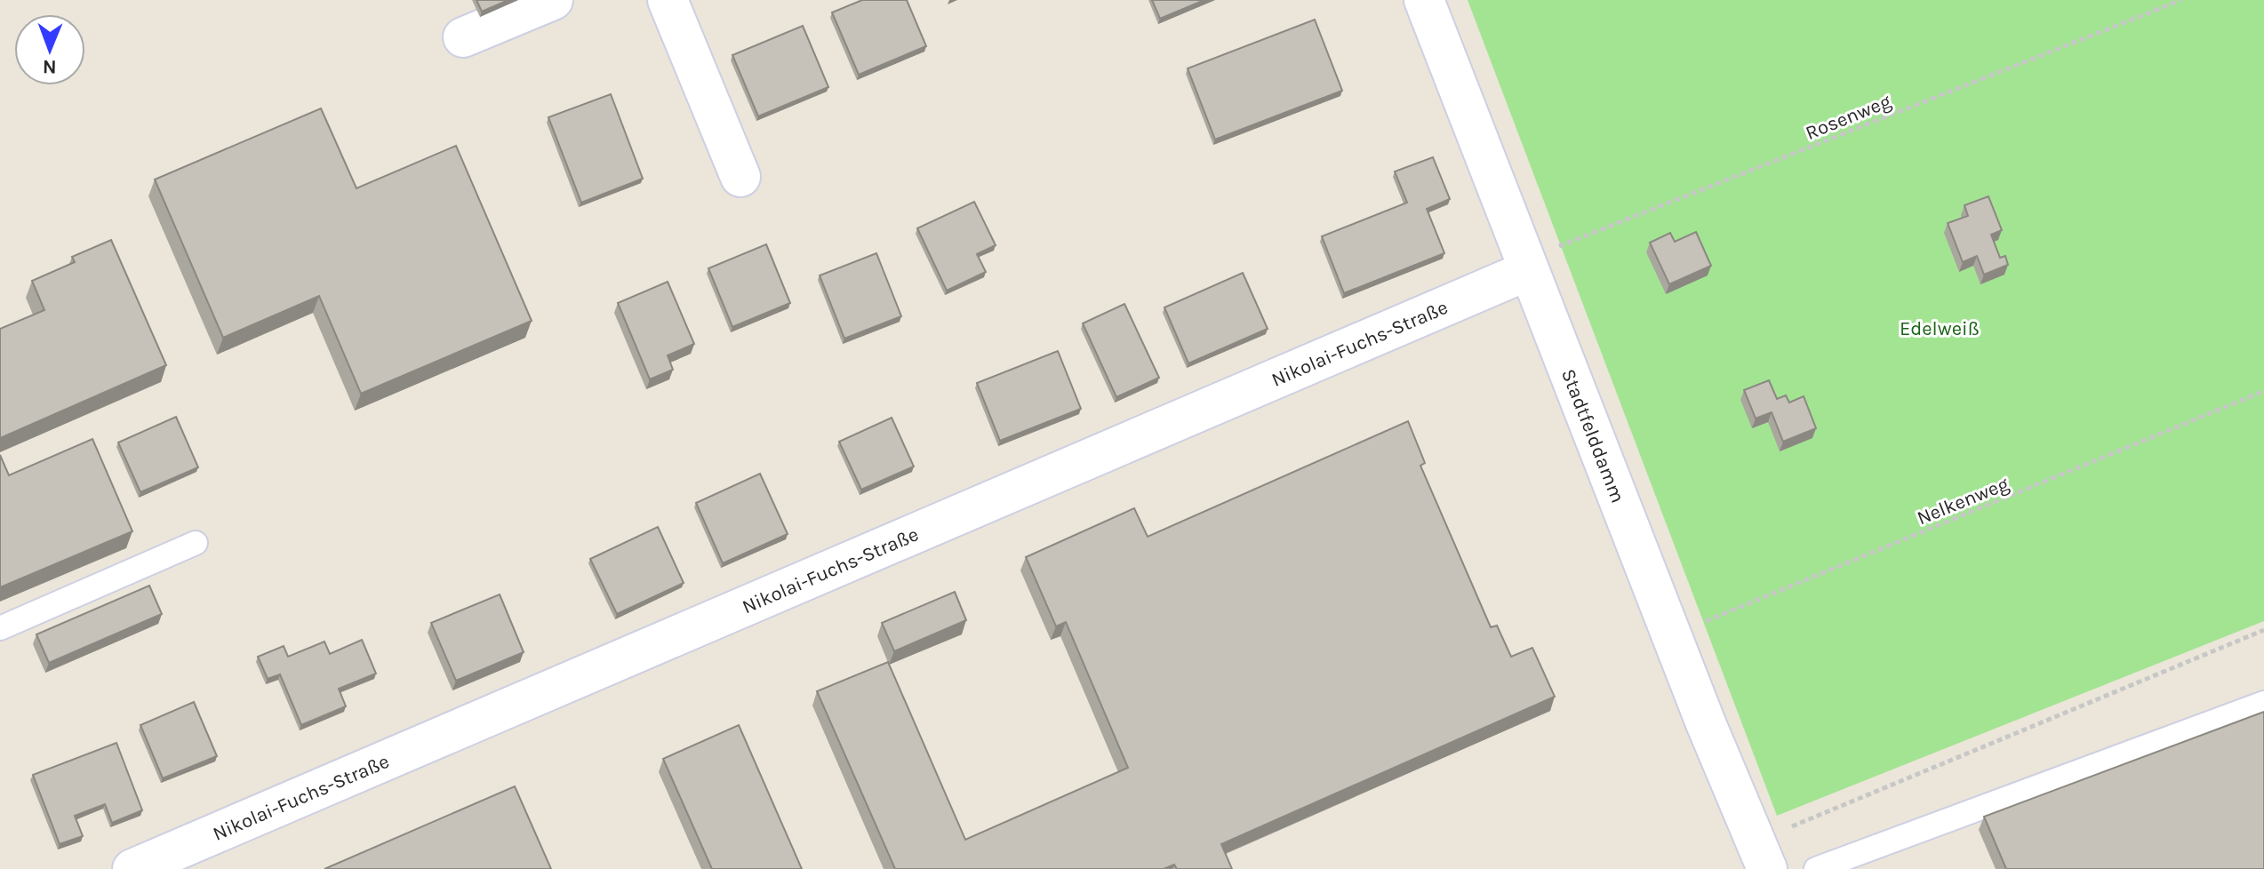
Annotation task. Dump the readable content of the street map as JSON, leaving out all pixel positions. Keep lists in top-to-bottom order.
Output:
{
  "streets": {
    "street": ["Nikolai-Fuchs-Straße", "Stadtfelddamm"],
    "path": ["Rosenweg", "Nelkenweg"]
  },
  "crossings": [
    ["Rosenweg", "Nikolai-Fuchs-Straße"],
    ["Rosenweg", "Stadtfelddamm"],
    ["Nikolai-Fuchs-Straße", "Stadtfelddamm"],
    ["Stadtfelddamm", "Nelkenweg"]
  ],
  "parks": ["Edelweiß"],
  "north": "bottom"
}
